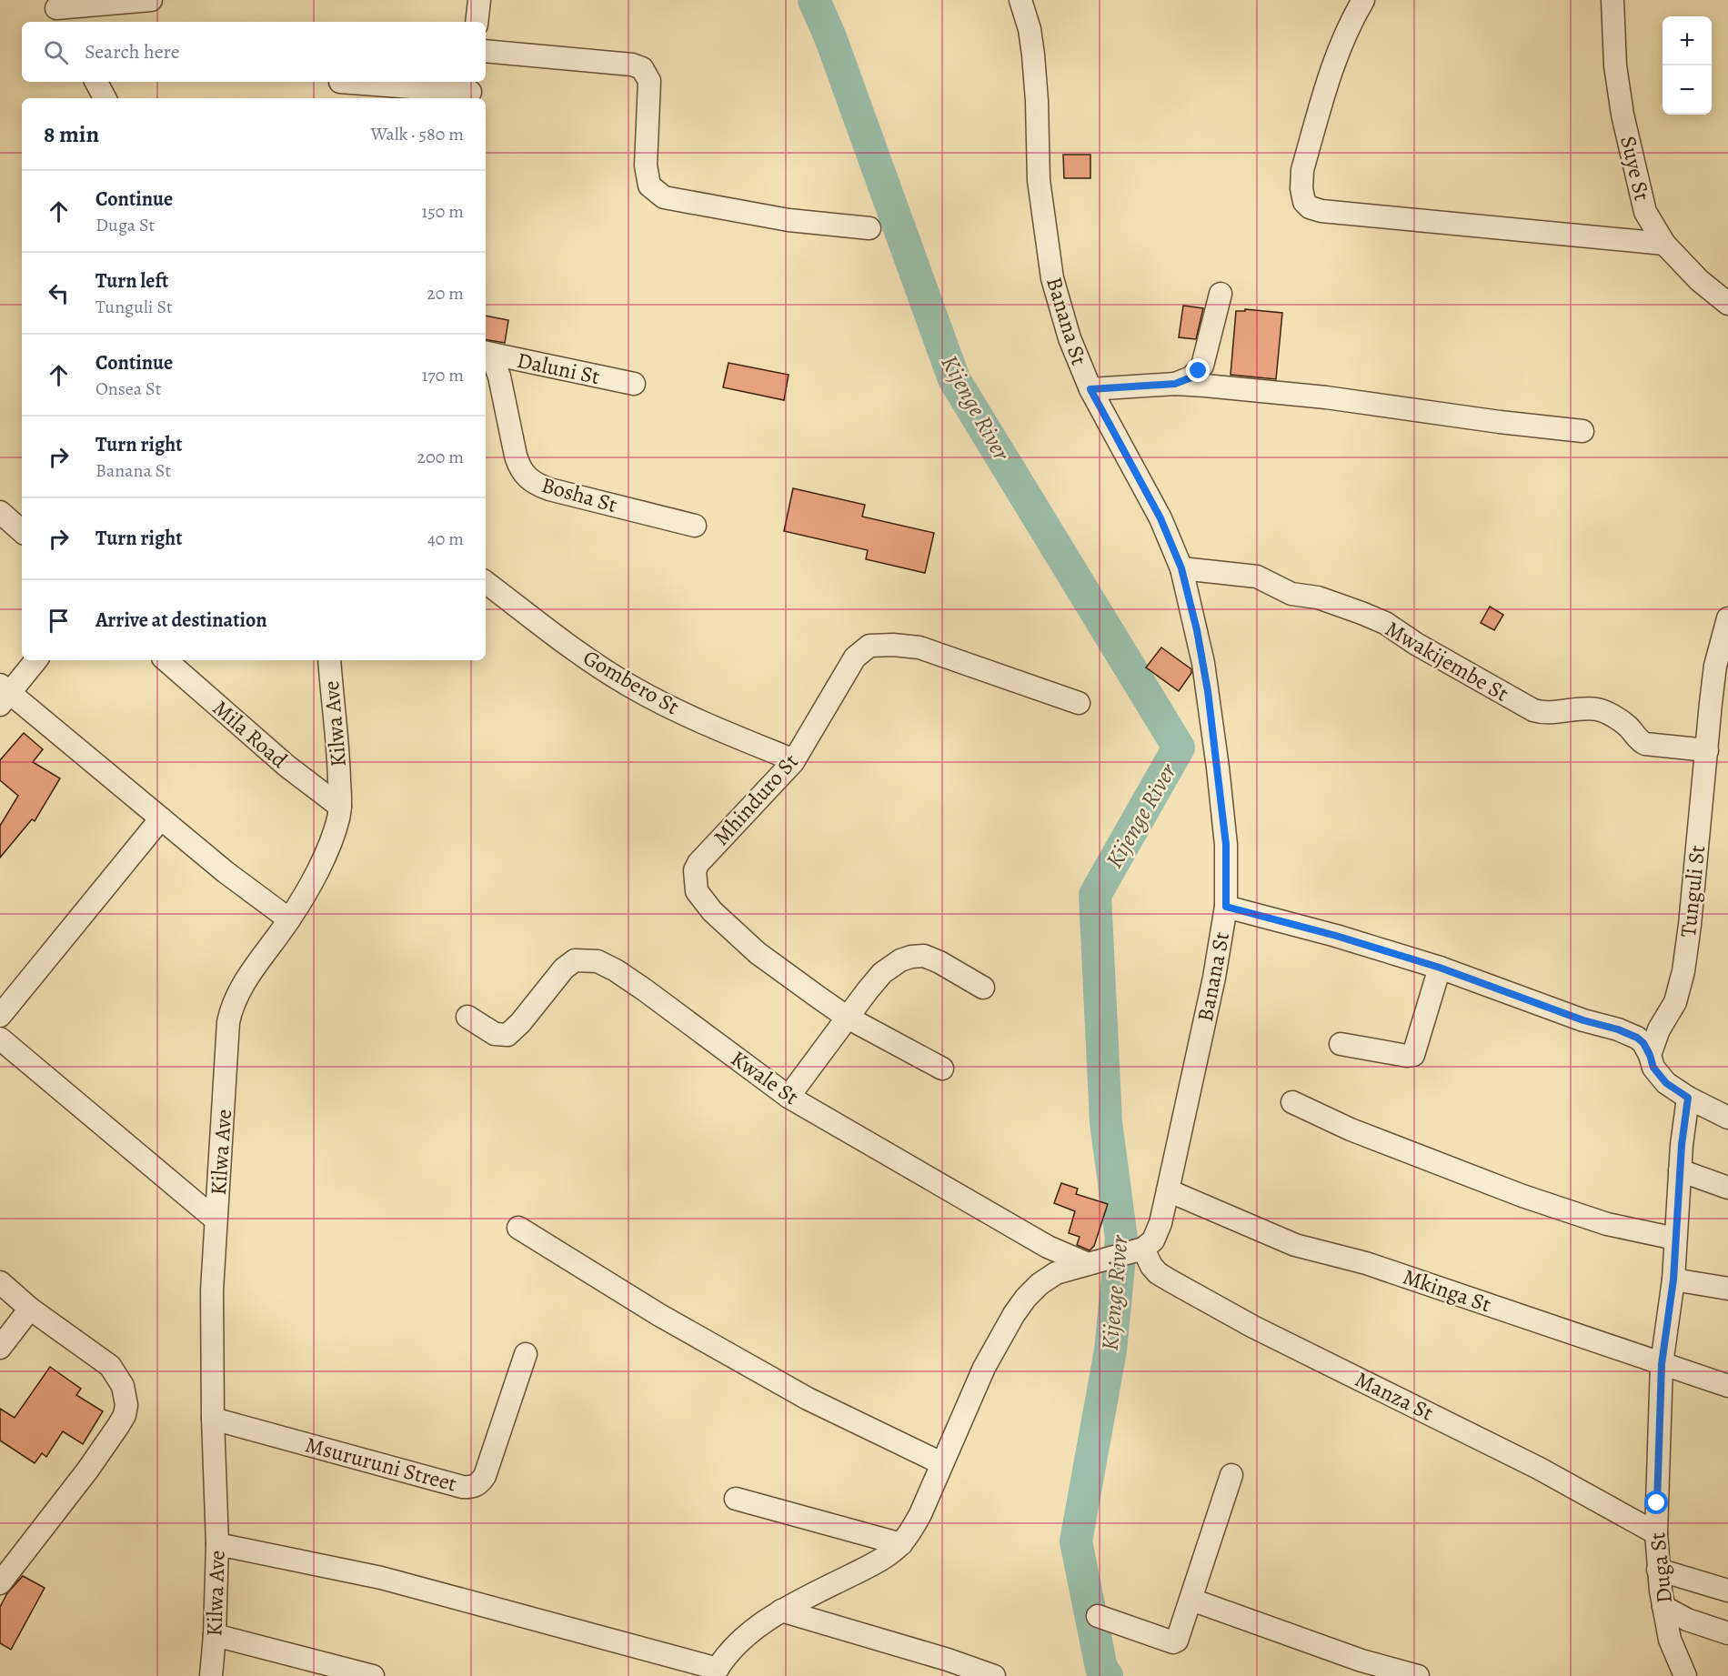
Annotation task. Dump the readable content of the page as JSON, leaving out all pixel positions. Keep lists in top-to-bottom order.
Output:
{
  "streets": {
    "street": [
      "Suye St",
      "Banana St",
      "Daluni St",
      "Bosha St",
      "Mwakijembe St",
      "Gombero St",
      "Kilwa Ave",
      "Mila Road",
      "Mhinduro St",
      "Tunguli St",
      "Kwale St",
      "Mkinga St",
      "Manza St",
      "Msururuni Street",
      "Duga St"
    ]
  },
  "crossings": [
    ["Banana St", "Mwakijembe St"],
    ["Banana St", "Mkinga St"],
    ["Banana St", "Manza St"],
    ["Daluni St", "Bosha St"],
    ["Mwakijembe St", "Tunguli St"],
    ["Gombero St", "Mhinduro St"],
    ["Kilwa Ave", "Mila Road"],
    ["Kilwa Ave", "Msururuni Street"],
    ["Mkinga St", "Duga St"],
    ["Manza St", "Duga St"]
  ],
  "water": ["Kijenge River"],
  "page": {
    "map_buttons": ["+", "−"],
    "search": "Search here",
    "heading": ["8 min", "Walk · 580 m"],
    "list": [
      ["Continue", "Duga St", "150 m"],
      ["Turn left", "Tunguli St", "20 m"],
      ["Continue", "Onsea St", "170 m"],
      ["Turn right", "Banana St", "200 m"],
      ["Turn right", "40 m"],
      "Arrive at destination"
    ]
  }
}
